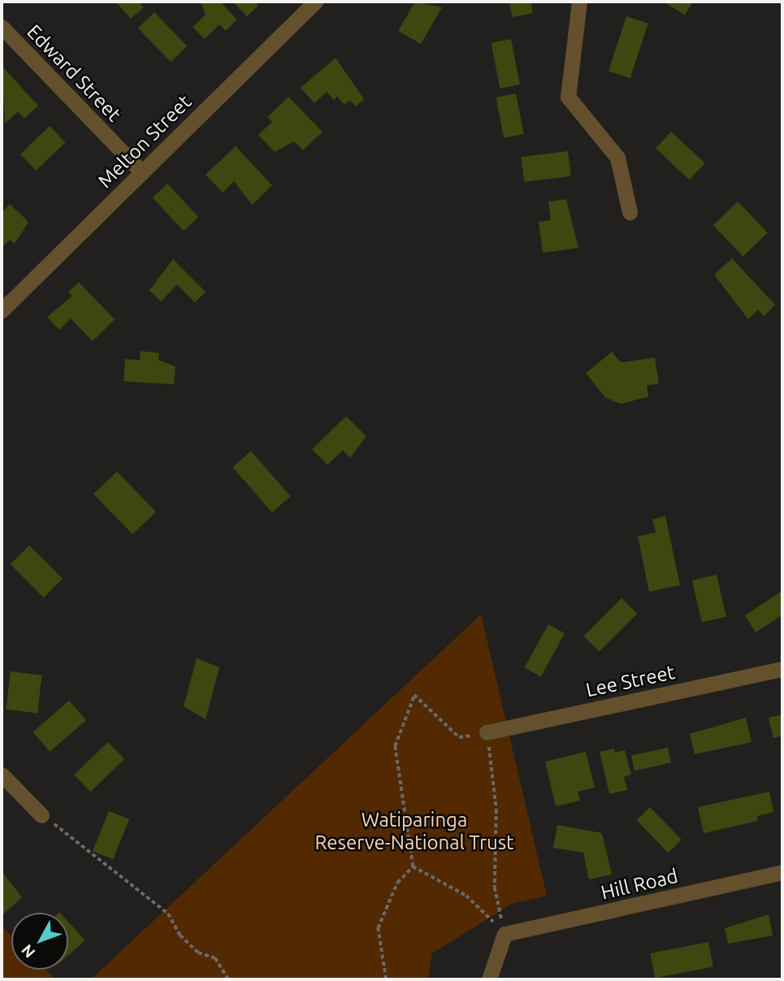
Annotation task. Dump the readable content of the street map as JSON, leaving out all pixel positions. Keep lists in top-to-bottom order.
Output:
{
  "streets": {
    "street": [
      "Edward Street",
      "Melton Street",
      "Lee Street",
      "Hill Road"
    ]
  },
  "crossings": [
    ["Edward Street", "Melton Street"]
  ],
  "parks": ["Watiparinga Reserve-National Trust"],
  "north": "bottom left"
}
